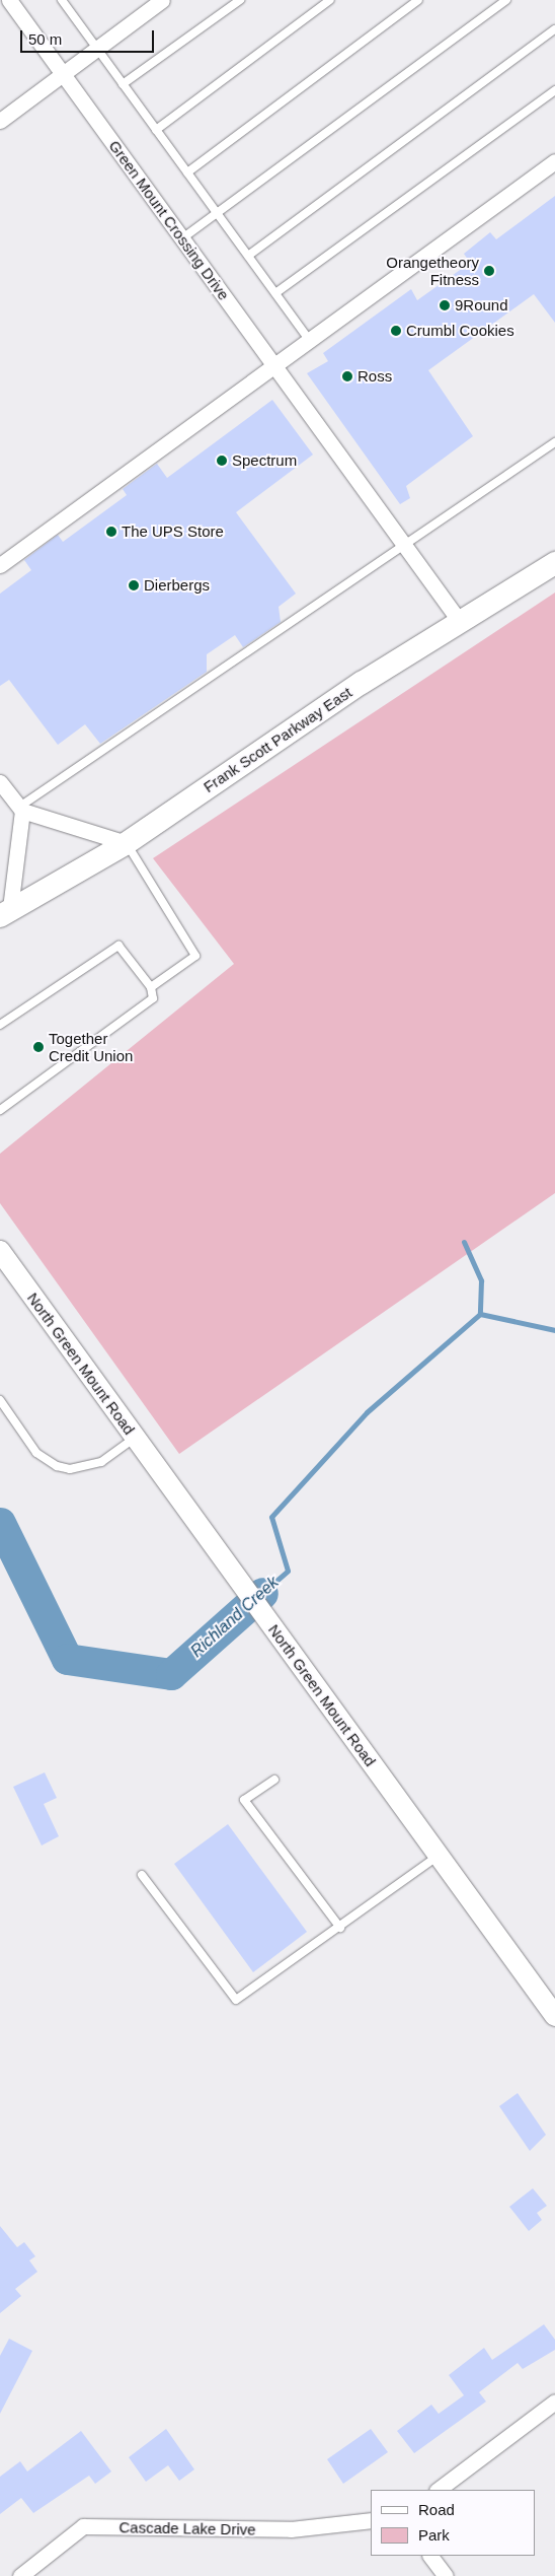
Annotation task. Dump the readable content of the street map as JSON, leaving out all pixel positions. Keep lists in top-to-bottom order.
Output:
{
  "streets": {
    "main road": ["Frank Scott Parkway East"],
    "street": ["Green Mount Crossing Drive", "North Green Mount Road", "Cascade Lake Drive"]
  },
  "crossings": [
    ["Green Mount Crossing Drive", "Frank Scott Parkway East"]
  ],
  "water": ["Richland Creek"],
  "places": [
    "Orangetheory Fitness",
    "9Round",
    "Crumbl Cookies",
    "Ross",
    "Spectrum",
    "The UPS Store",
    "Dierbergs",
    "Together Credit Union"
  ],
  "legend": ["Road", "Park"],
  "scale_bar": "50 m"
}
